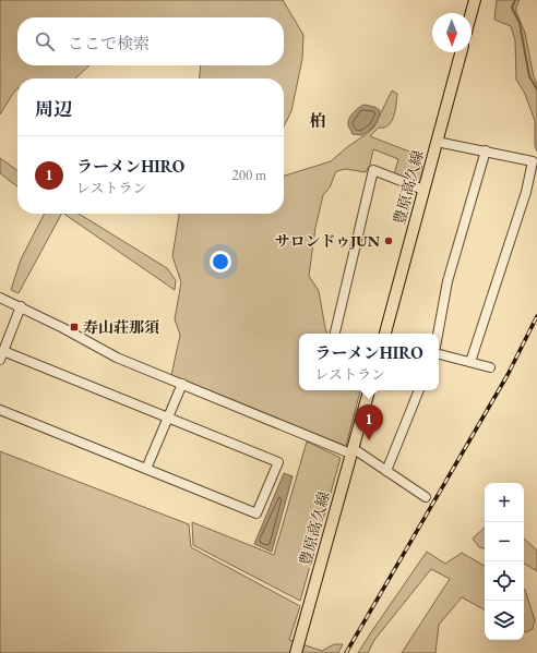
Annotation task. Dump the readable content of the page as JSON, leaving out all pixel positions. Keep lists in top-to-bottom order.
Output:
{
  "streets": {
    "main road": ["豊原高久線"]
  },
  "districts": ["柏"],
  "places": {
    "other": ["サロンドゥJUN"],
    "transit": ["寿山荘那須"]
  },
  "north": "bottom",
  "page": {
    "search": "ここで検索",
    "heading": "周辺",
    "list": [
      {
        "mark": "1",
        "name": "ラーメンHIRO",
        "note": "レストラン",
        "value": "200 m"
      }
    ],
    "popup": ["ラーメンHIRO", "レストラン"],
    "pins": "1",
    "map_buttons": ["+", "−"]
  }
}
